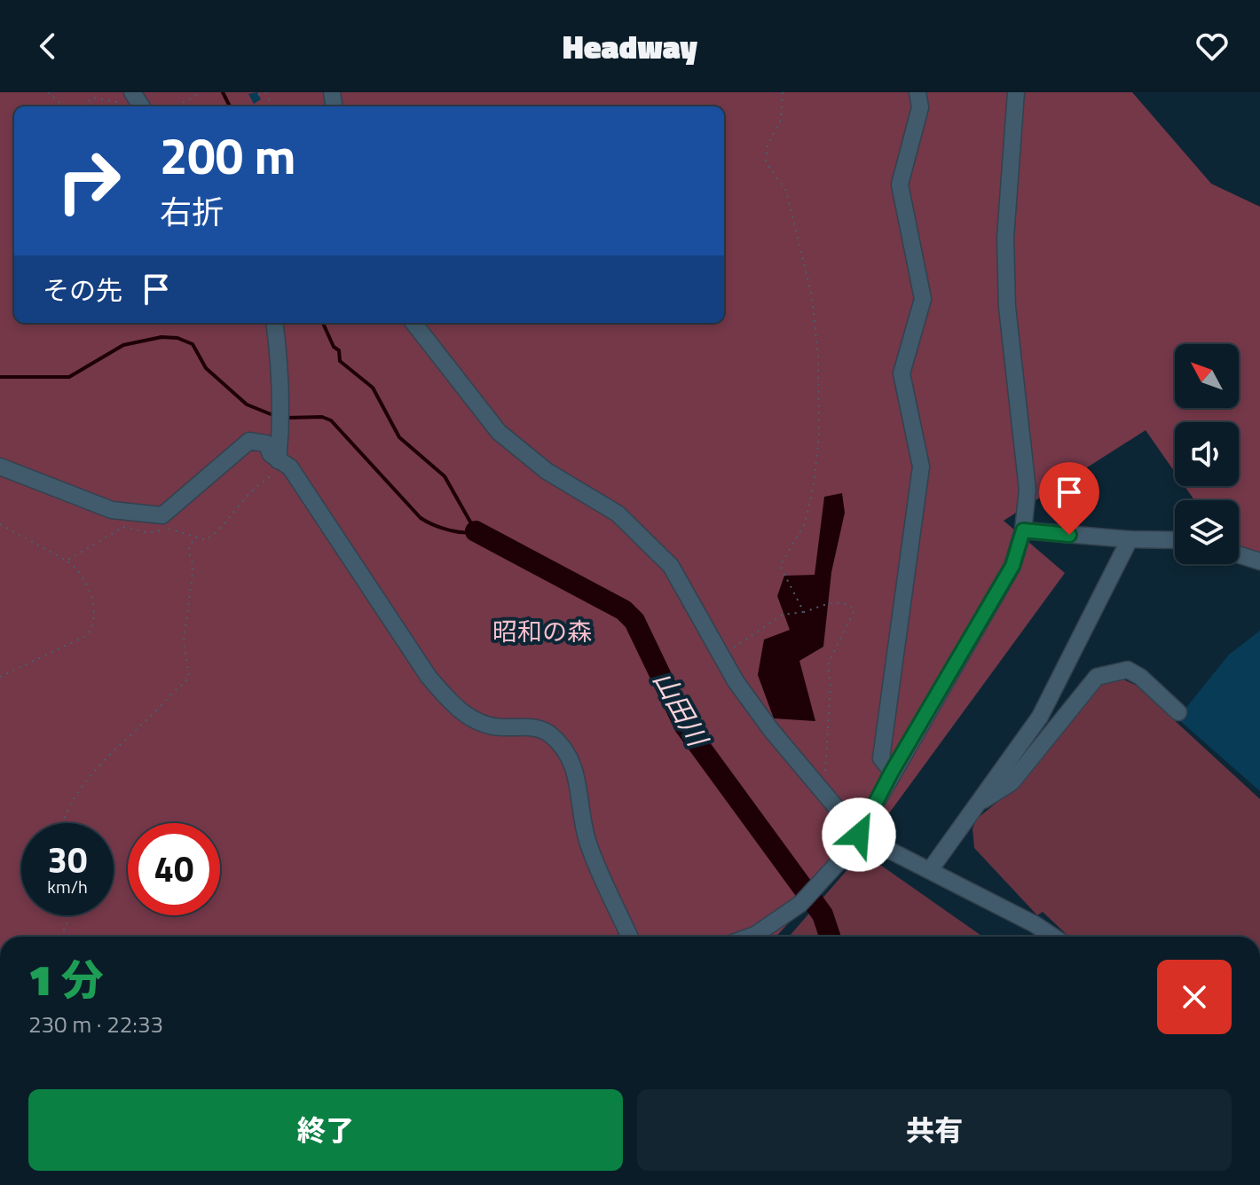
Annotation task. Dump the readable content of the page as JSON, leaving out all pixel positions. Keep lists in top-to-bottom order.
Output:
{
  "water": ["山田川"],
  "parks": ["昭和の森"],
  "north": "top left",
  "page": {
    "header": "Headway",
    "turn": ["200 m", "右折"],
    "then": "その先",
    "speed": "30 km/h",
    "limit": "40",
    "heading": ["1 分", "230 m · 22:33"],
    "buttons": ["終了", "共有"]
  }
}
